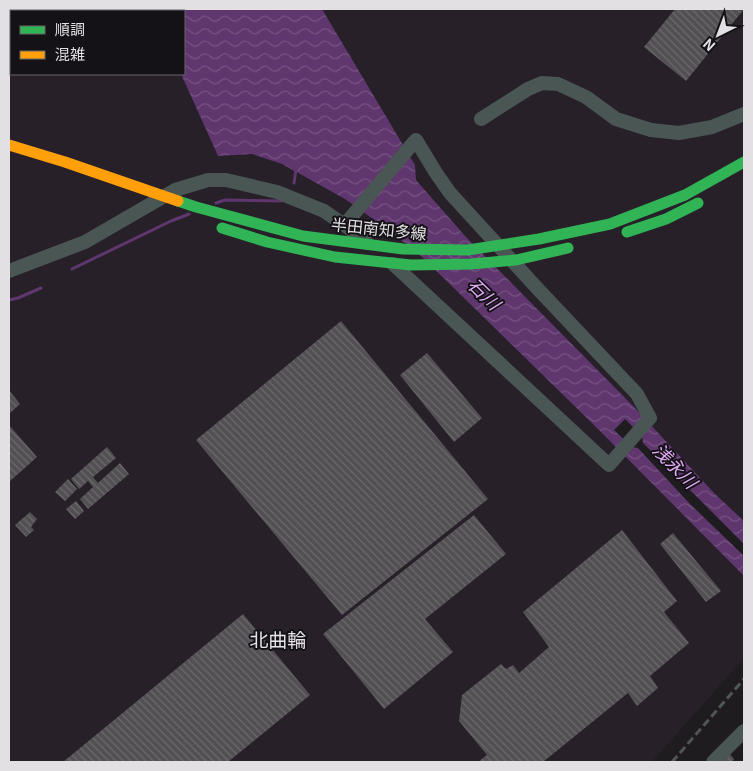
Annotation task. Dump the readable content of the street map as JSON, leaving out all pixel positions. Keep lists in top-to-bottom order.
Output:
{
  "streets": {
    "main road": ["半田南知多線"]
  },
  "districts": ["北曲輪"],
  "water": ["石川", "浅永川"],
  "legend": ["順調", "混雑"],
  "north": "bottom left"
}
